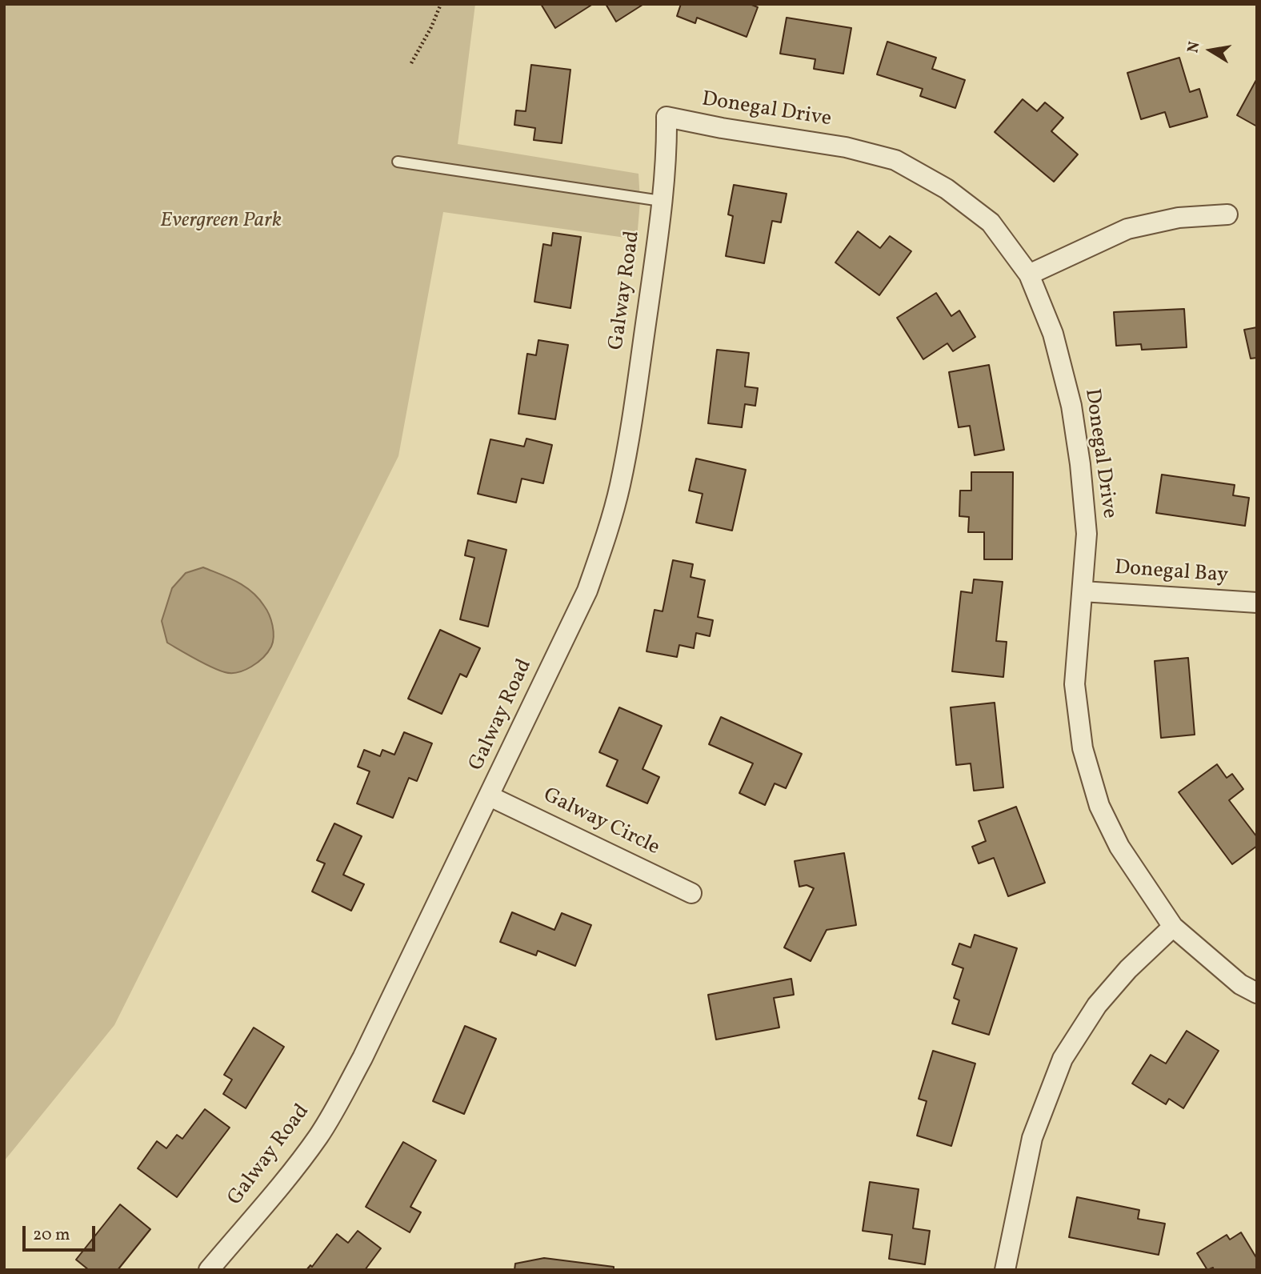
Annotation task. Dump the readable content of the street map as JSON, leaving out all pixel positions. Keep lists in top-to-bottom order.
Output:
{
  "streets": {
    "street": [
      "Donegal Drive",
      "Galway Road",
      "Donegal Bay",
      "Galway Circle"
    ]
  },
  "crossings": [
    ["Donegal Drive", "Galway Road"],
    ["Donegal Drive", "Donegal Bay"],
    ["Galway Road", "Galway Circle"]
  ],
  "parks": ["Evergreen Park"],
  "scale_bar": "20 m",
  "north": "left"
}
